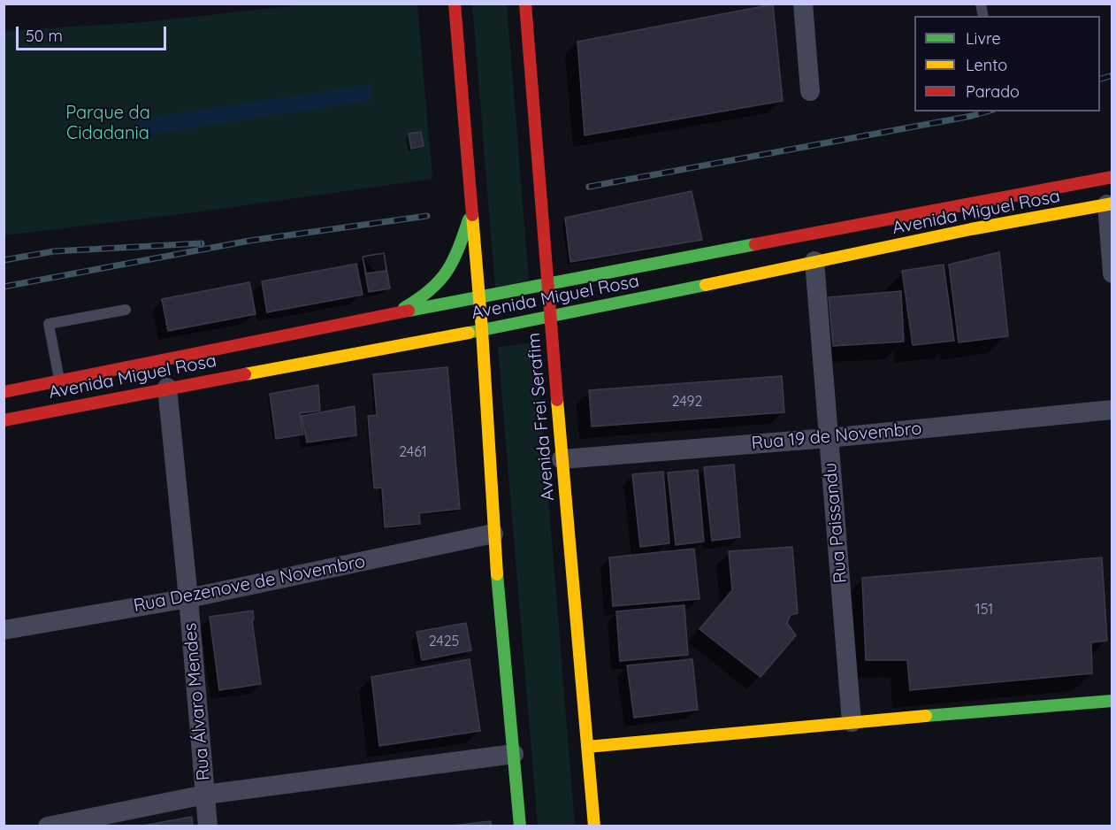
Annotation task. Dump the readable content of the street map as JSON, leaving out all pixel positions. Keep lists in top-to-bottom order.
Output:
{
  "streets": {
    "main road": ["Avenida Miguel Rosa", "Avenida Frei Serafim"],
    "street": [
      "Rua 19 de Novembro",
      "Rua Paissandu",
      "Rua Dezenove de Novembro",
      "Rua Álvaro Mendes"
    ]
  },
  "crossings": [
    ["Avenida Miguel Rosa", "Avenida Frei Serafim"],
    ["Avenida Miguel Rosa", "Rua Paissandu"],
    ["Avenida Miguel Rosa", "Rua Álvaro Mendes"],
    ["Avenida Frei Serafim", "Rua 19 de Novembro"],
    ["Rua 19 de Novembro", "Rua Paissandu"],
    ["Rua Dezenove de Novembro", "Rua Álvaro Mendes"]
  ],
  "parks": ["Parque da Cidadania"],
  "house_numbers": [
    "2492",
    "2461",
    "151",
    "2425"
  ],
  "legend": ["Livre", "Lento", "Parado"],
  "scale_bar": "50 m"
}
